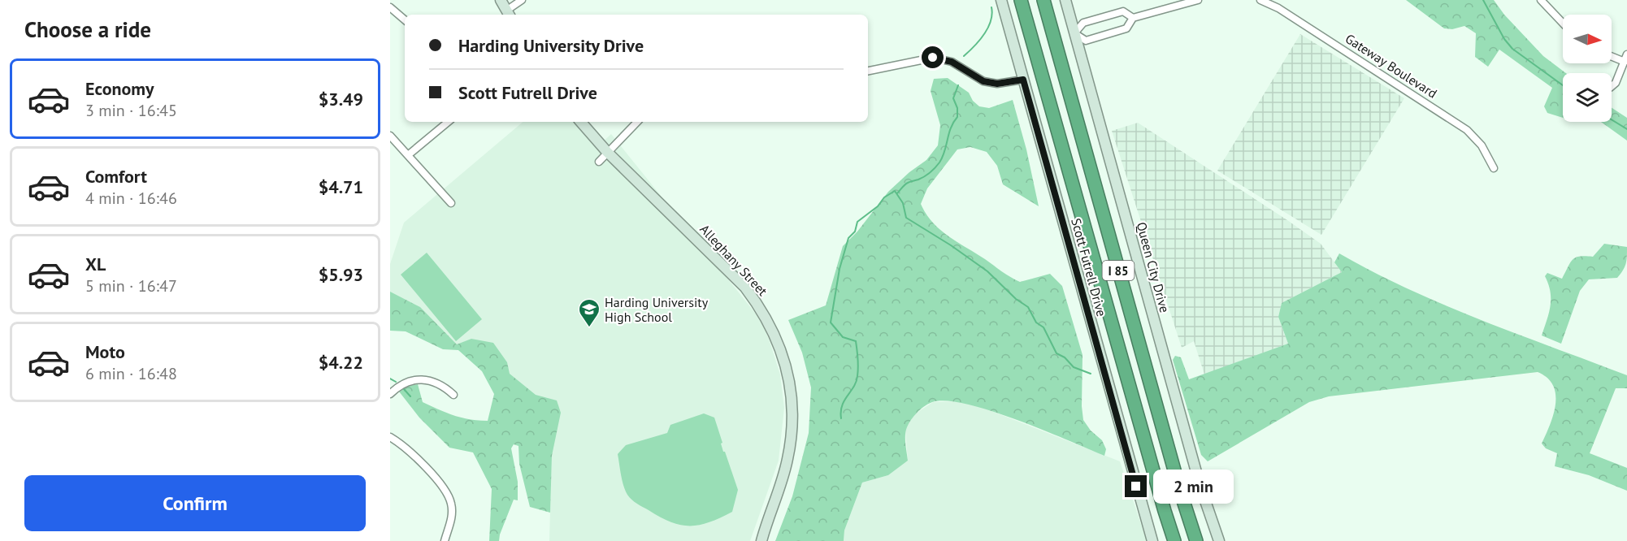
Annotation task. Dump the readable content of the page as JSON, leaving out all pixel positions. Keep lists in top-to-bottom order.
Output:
{
  "streets": {
    "highway": ["I 85"],
    "street": [
      "Gateway Boulevard",
      "Alleghany Street",
      "Scott Futrell Drive",
      "Queen City Drive"
    ]
  },
  "places": {
    "school or university": ["Harding University High School"]
  },
  "north": "right",
  "page": {
    "heading": "Choose a ride",
    "banner": ["Harding University Drive", "Scott Futrell Drive"],
    "list": [
      {
        "name": "Economy",
        "note": "3 min · 16:45",
        "value": "$3.49"
      },
      {
        "name": "Comfort",
        "note": "4 min · 16:46",
        "value": "$4.71"
      },
      {
        "name": "XL",
        "note": "5 min · 16:47",
        "value": "$5.93"
      },
      {
        "name": "Moto",
        "note": "6 min · 16:48",
        "value": "$4.22"
      }
    ],
    "buttons": "Confirm",
    "bubble": "2 min"
  }
}
